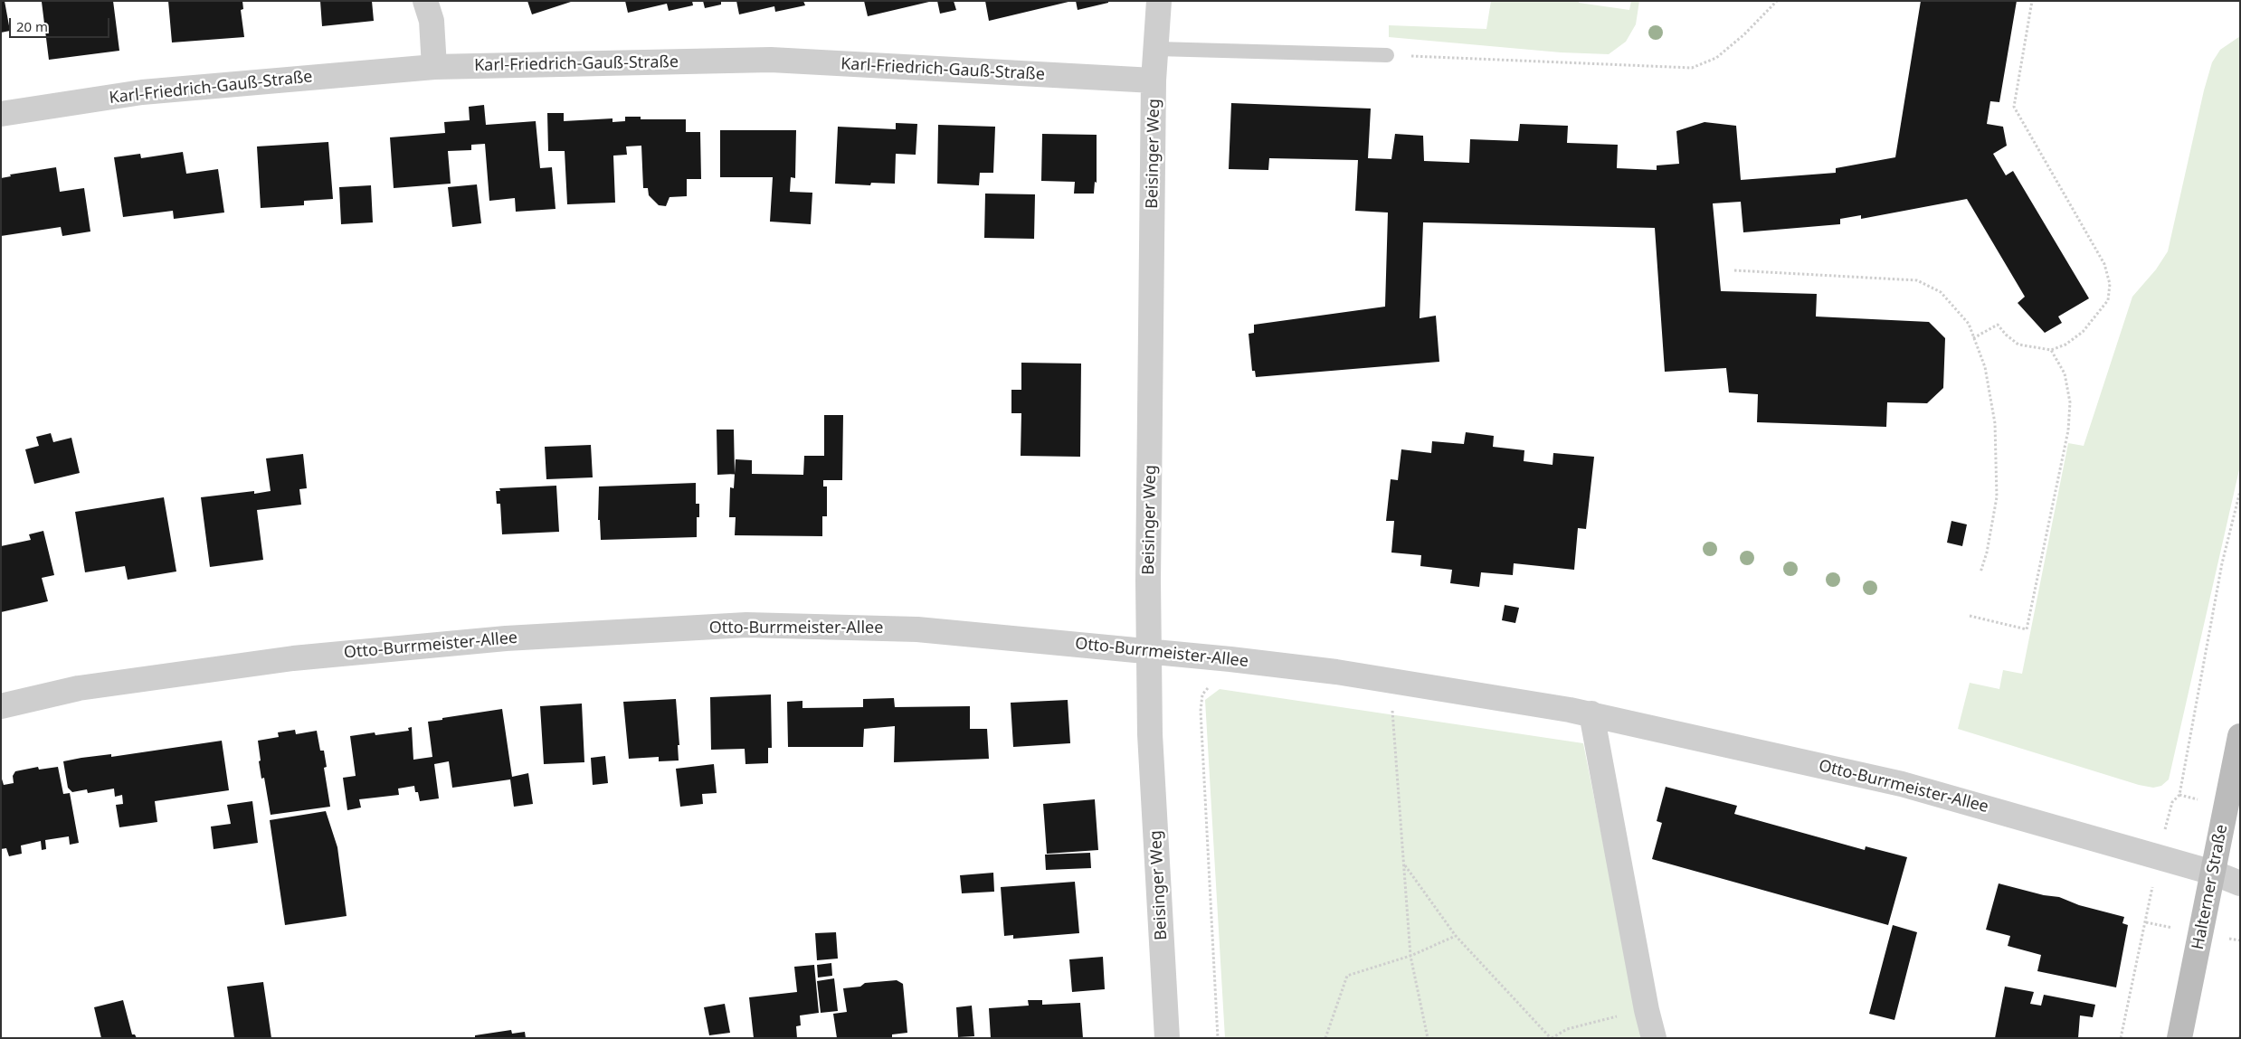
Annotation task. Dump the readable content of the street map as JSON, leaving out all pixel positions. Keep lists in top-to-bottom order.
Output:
{
  "streets": {
    "main road": ["Halterner Straße"],
    "street": ["Karl-Friedrich-Gauß-Straße", "Beisinger Weg", "Otto-Burrmeister-Allee"]
  },
  "crossings": [
    ["Karl-Friedrich-Gauß-Straße", "Beisinger Weg"],
    ["Beisinger Weg", "Otto-Burrmeister-Allee"],
    ["Otto-Burrmeister-Allee", "Halterner Straße"]
  ],
  "scale_bar": "20 m"
}
